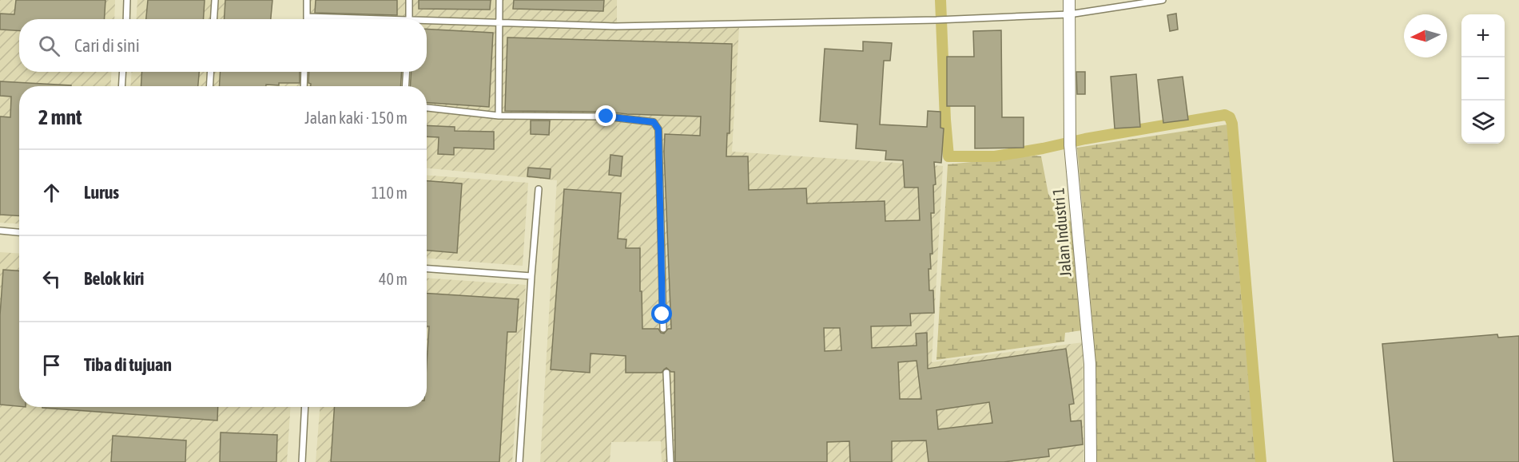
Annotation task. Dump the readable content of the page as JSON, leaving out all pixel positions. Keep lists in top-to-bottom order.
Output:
{
  "streets": {
    "street": ["Jalan Industri 1"]
  },
  "north": "left",
  "page": {
    "map_buttons": ["+", "−"],
    "search": "Cari di sini",
    "heading": ["2 mnt", "Jalan kaki · 150 m"],
    "list": [
      ["Lurus", "110 m"],
      ["Belok kiri", "40 m"],
      "Tiba di tujuan"
    ]
  }
}
